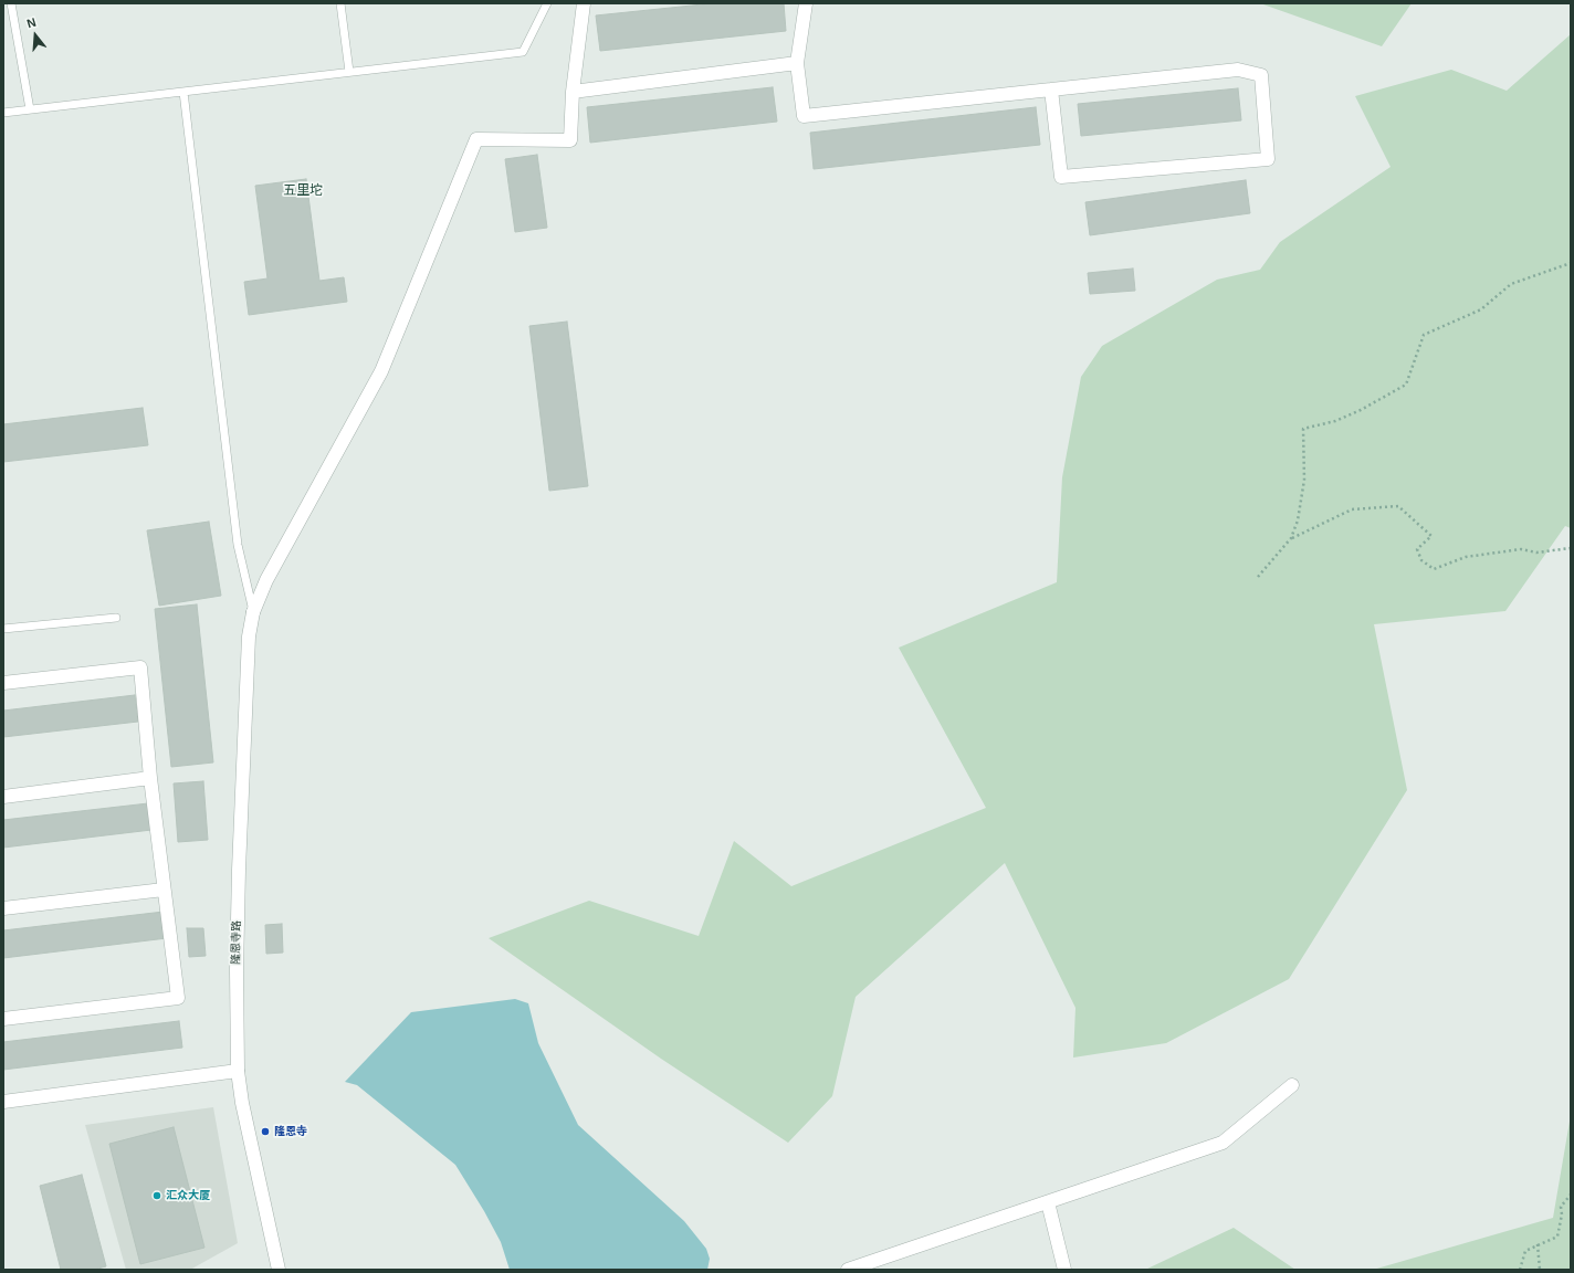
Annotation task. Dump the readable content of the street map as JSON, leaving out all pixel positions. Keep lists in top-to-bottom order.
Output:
{
  "streets": {
    "street": ["隆恩寺路"]
  },
  "districts": ["五里坨"],
  "places": ["隆恩寺", "汇众大厦"],
  "north": "top"
}
